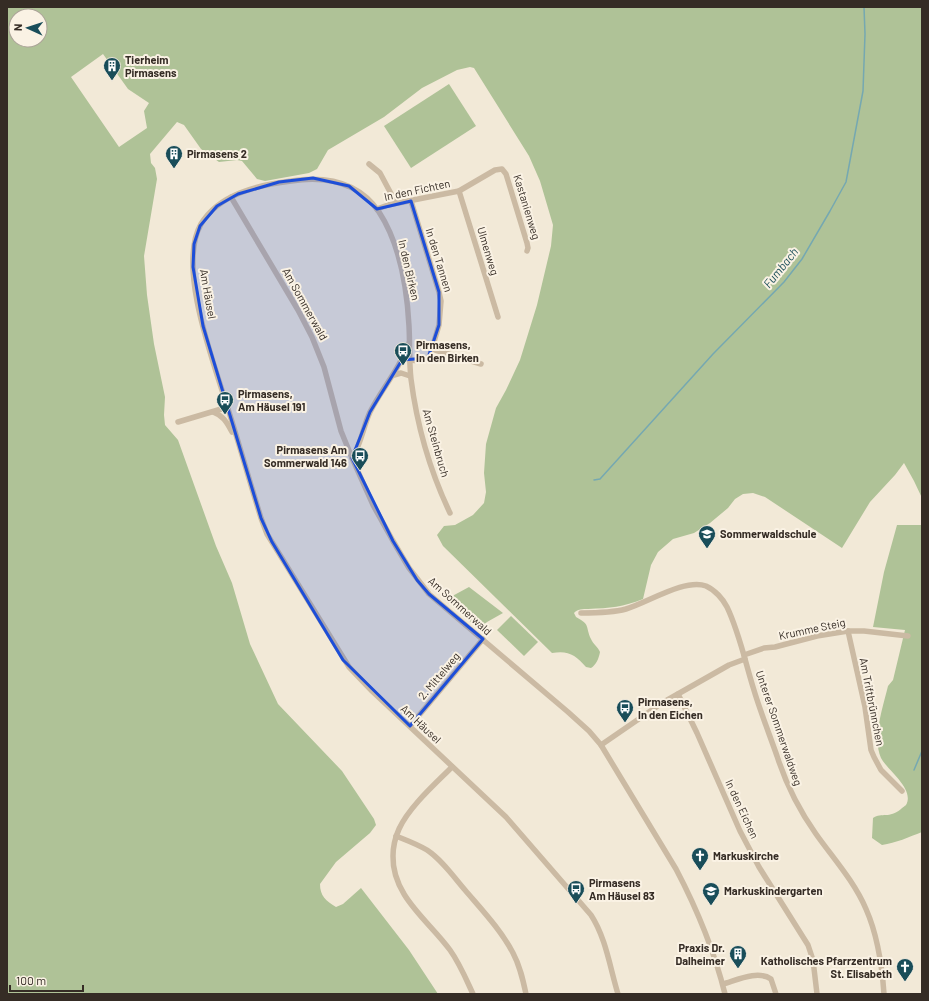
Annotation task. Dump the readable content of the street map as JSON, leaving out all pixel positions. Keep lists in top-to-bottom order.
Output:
{
  "streets": {
    "street": [
      "In den Fichten",
      "Kastanienweg",
      "Ulmenweg",
      "In den Tannen",
      "In den Birken",
      "Am Häusel",
      "Am Sommerwald",
      "Am Steinbruch",
      "Krumme Steig",
      "2. Mittelweg",
      "Am Triftbrünnchen",
      "Unterer Sommerwaldweg",
      "In den Eichen"
    ]
  },
  "crossings": [
    ["In den Fichten", "Kastanienweg"],
    ["In den Fichten", "Ulmenweg"],
    ["In den Fichten", "In den Tannen"],
    ["In den Fichten", "In den Birken"],
    ["In den Birken", "Am Häusel"],
    ["In den Birken", "Am Sommerwald"],
    ["In den Birken", "Am Steinbruch"],
    ["Am Häusel", "Am Sommerwald"],
    ["Am Häusel", "2. Mittelweg"],
    ["Am Sommerwald", "Krumme Steig"],
    ["Am Sommerwald", "2. Mittelweg"],
    ["Krumme Steig", "Am Triftbrünnchen"],
    ["Krumme Steig", "Unterer Sommerwaldweg"],
    ["Krumme Steig", "In den Eichen"]
  ],
  "water": ["Fumbach"],
  "places": {
    "building": ["Tierheim Pirmasens", "Pirmasens 2", "Praxis Dr. Dalheimer"],
    "bus stop": [
      "Pirmasens, In den Birken",
      "Pirmasens, Am Häusel 191",
      "Pirmasens Am Sommerwald 146",
      "Pirmasens, In den Eichen",
      "Pirmasens Am Häusel 83"
    ],
    "school or university": ["Sommerwaldschule", "Markuskindergarten"],
    "church": ["Markuskirche", "Katholisches Pfarrzentrum St. Elisabeth"]
  },
  "scale_bar": "100 m",
  "north": "left"
}
